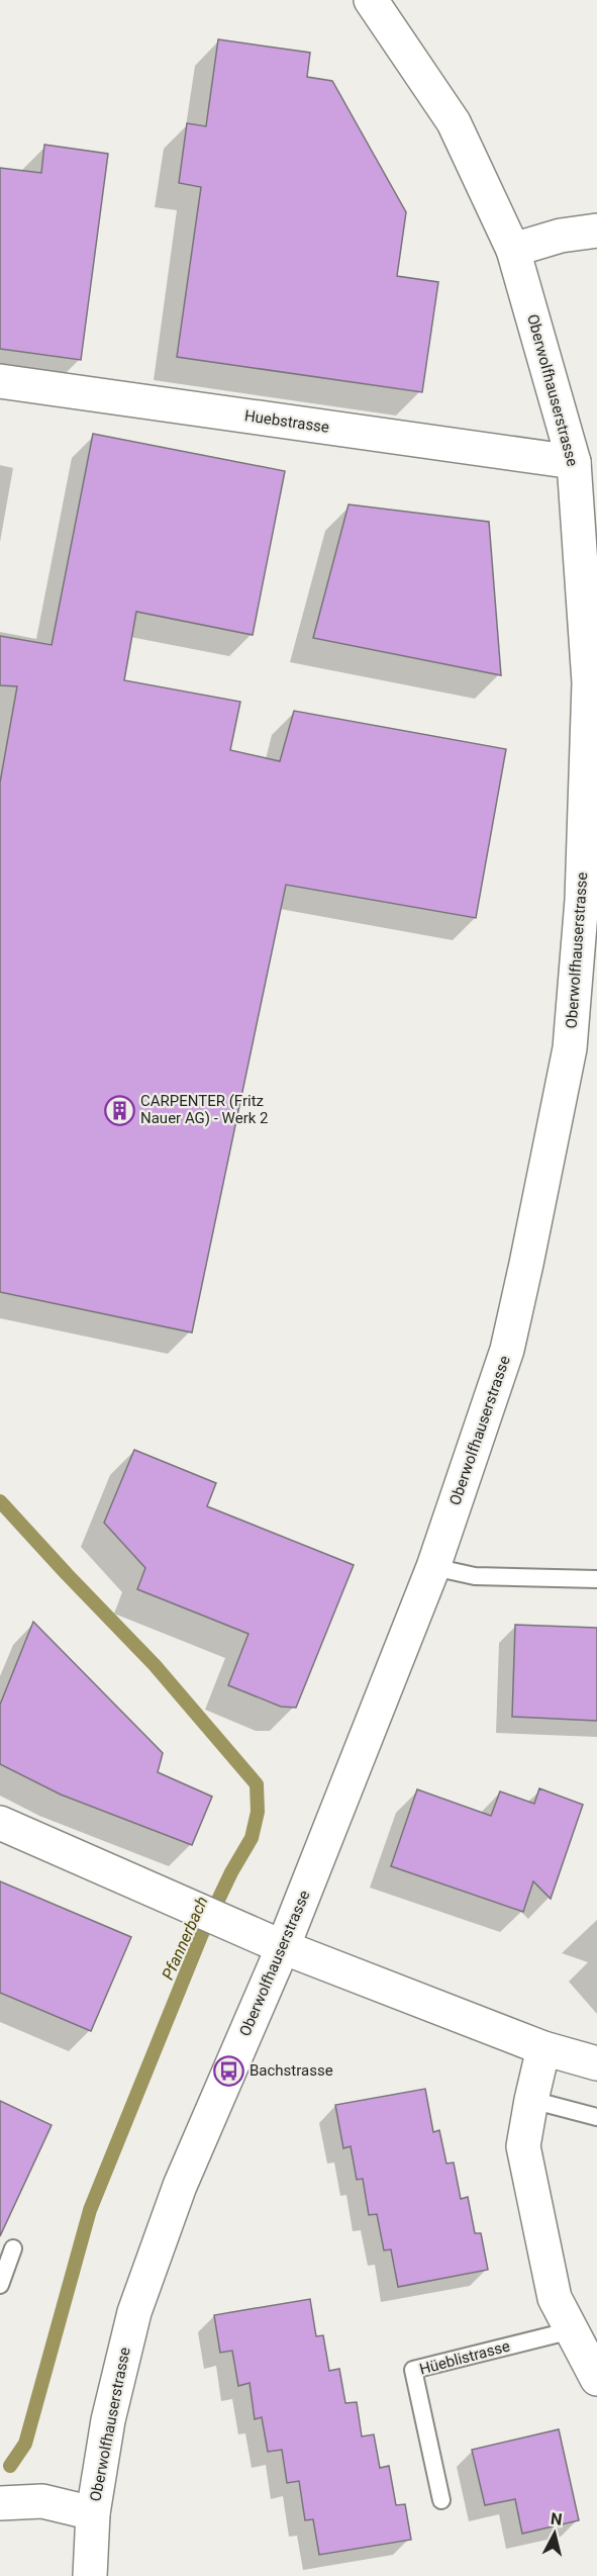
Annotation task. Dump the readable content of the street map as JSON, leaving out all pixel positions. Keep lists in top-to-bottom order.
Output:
{
  "streets": {
    "street": ["Oberwolfhauserstrasse", "Huebstrasse"],
    "lane": ["Hüeblistrasse"]
  },
  "crossings": [
    ["Oberwolfhauserstrasse", "Huebstrasse"]
  ],
  "water": ["Pfannerbach"],
  "places": {
    "building": ["CARPENTER (Fritz Nauer AG) - Werk 2"],
    "bus stop": ["Bachstrasse"]
  },
  "north": "top"
}
